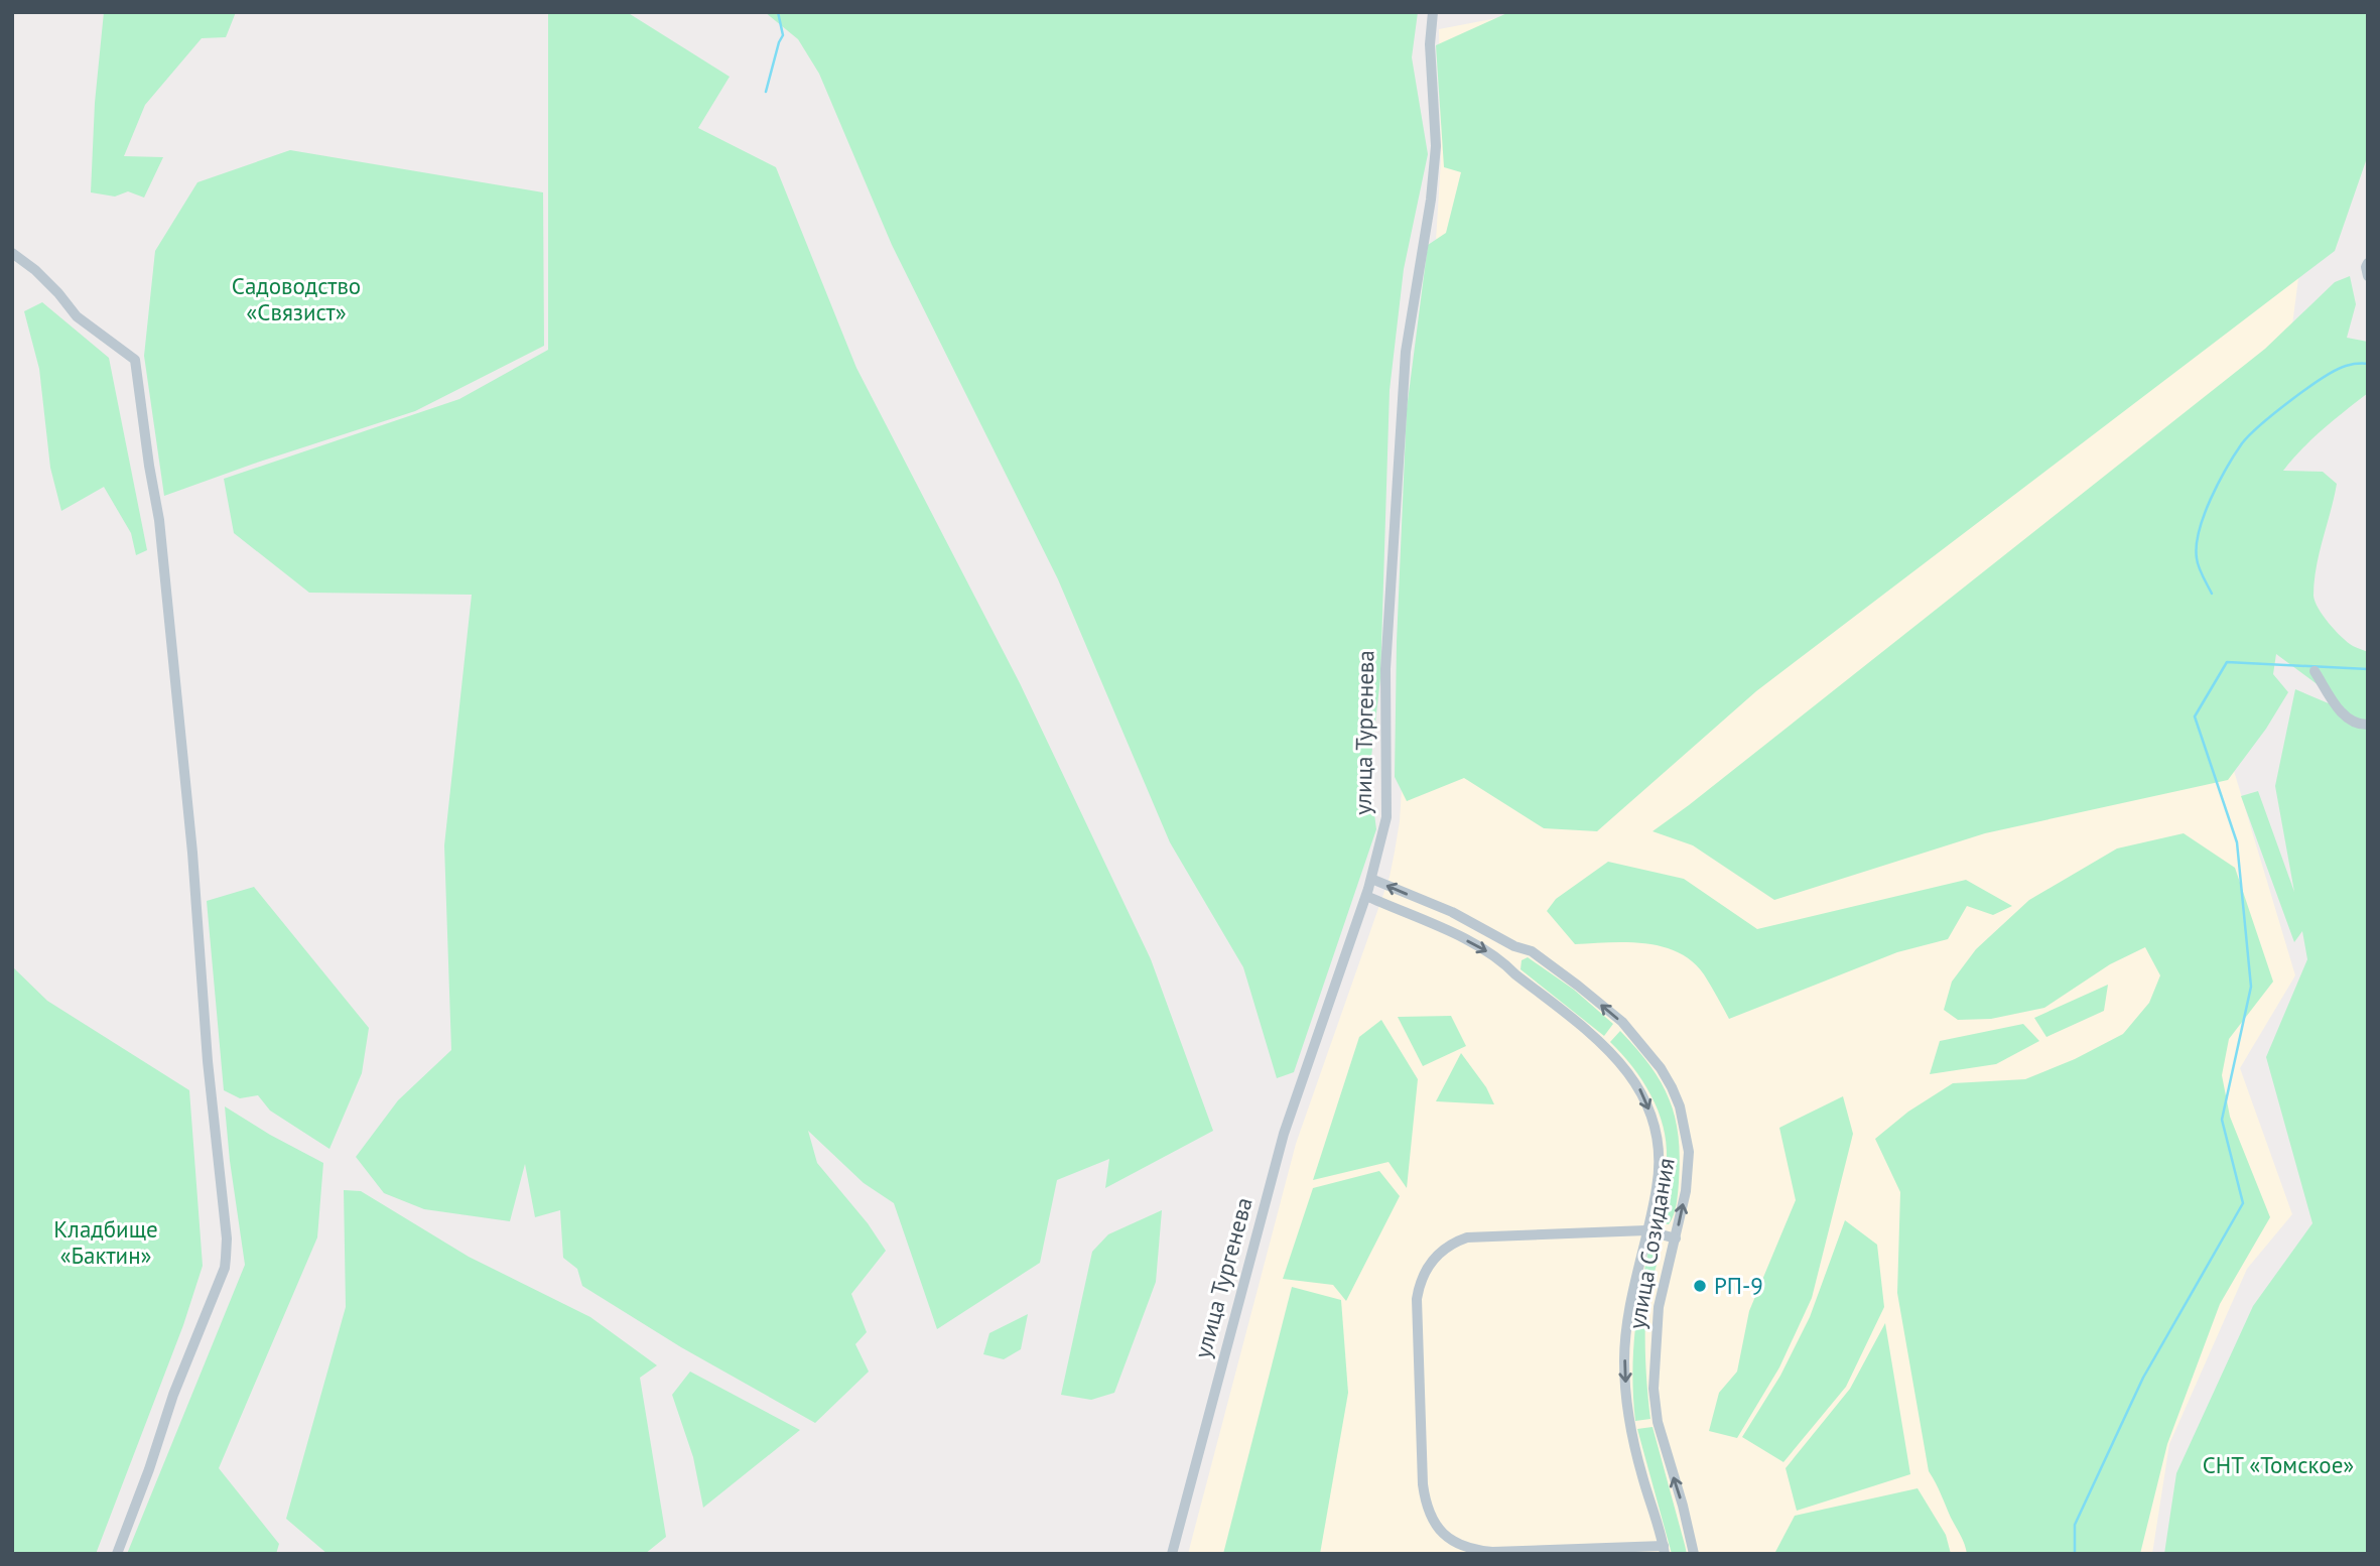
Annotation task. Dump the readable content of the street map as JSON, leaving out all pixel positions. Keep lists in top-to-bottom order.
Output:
{
  "streets": {
    "street": ["улица Тургенева", "улица Созидания"]
  },
  "crossings": [
    ["улица Тургенева", "улица Созидания"]
  ],
  "parks": ["Садоводство «Связист»", "Кладбище «Бактин»", "СНТ «Томское»"],
  "places": ["РП-9"]
}
